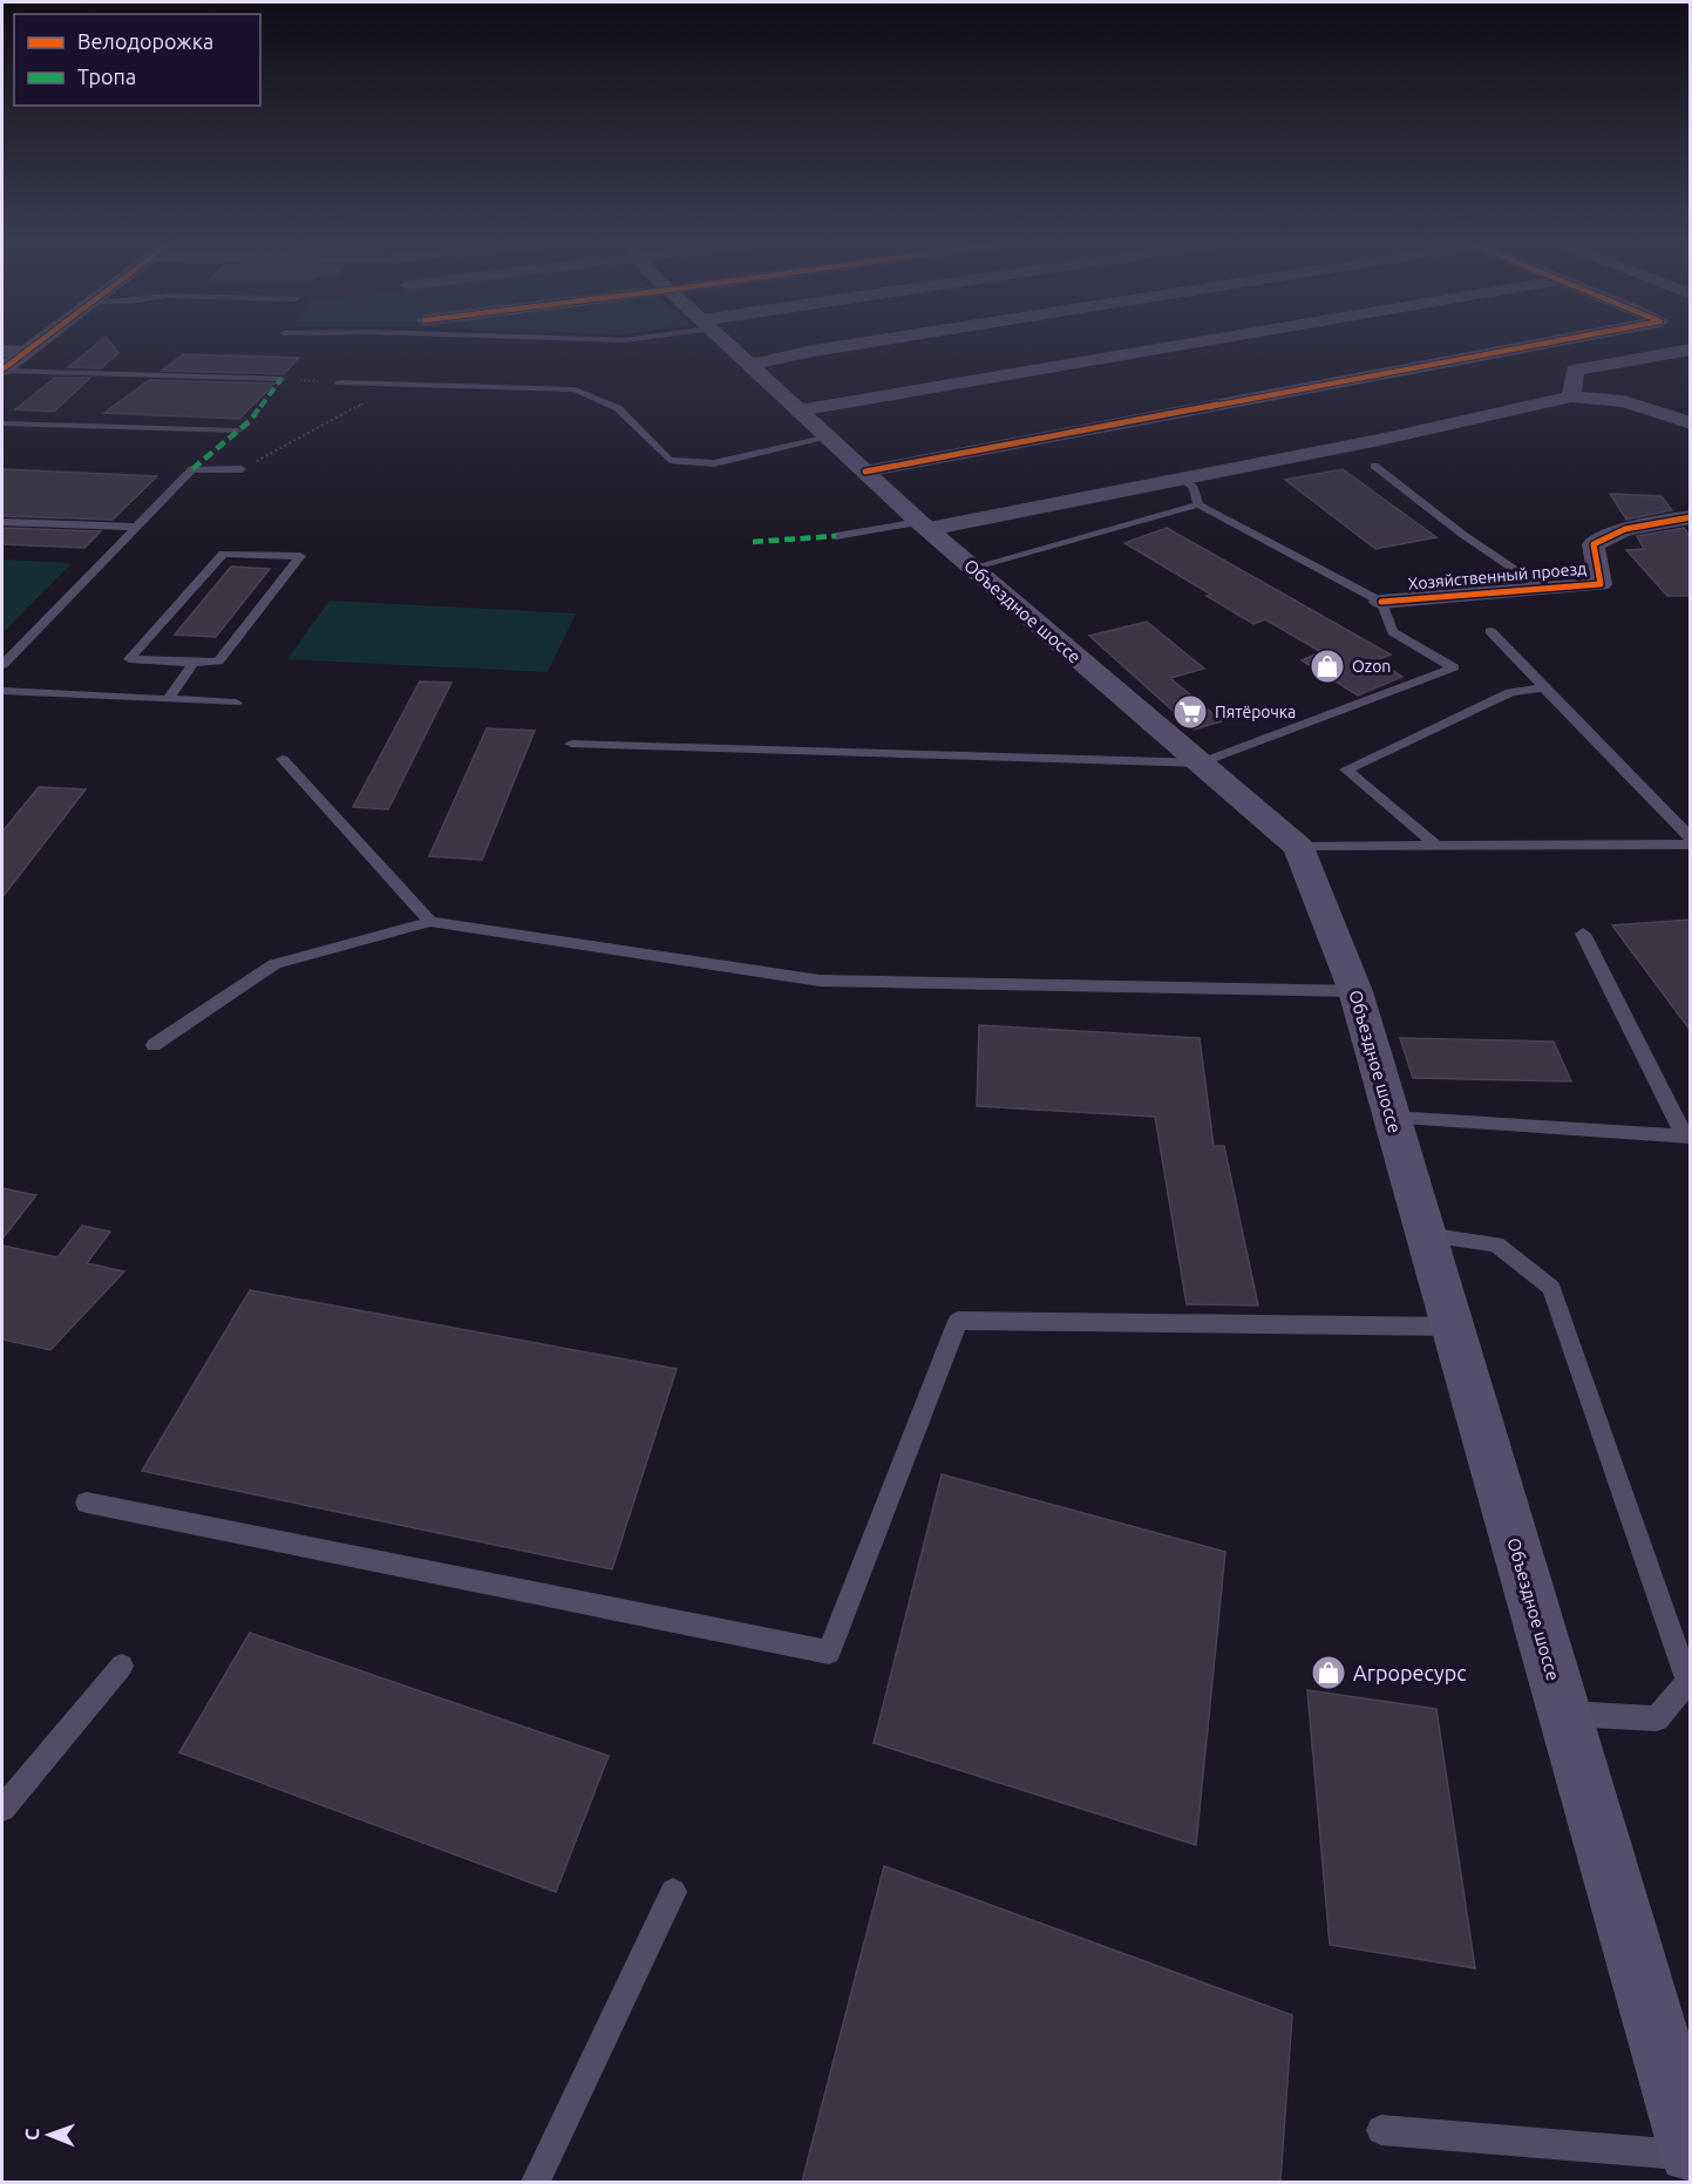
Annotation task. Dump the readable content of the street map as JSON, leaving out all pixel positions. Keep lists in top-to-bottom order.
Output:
{
  "streets": {
    "main road": ["Объездное шоссе"],
    "street": ["Хозяйственный проезд"]
  },
  "places": {
    "shop": ["Ozon", "Агроресурс"],
    "supermarket": ["Пятёрочка"]
  },
  "legend": ["Велодорожка", "Тропа"],
  "north": "left"
}
